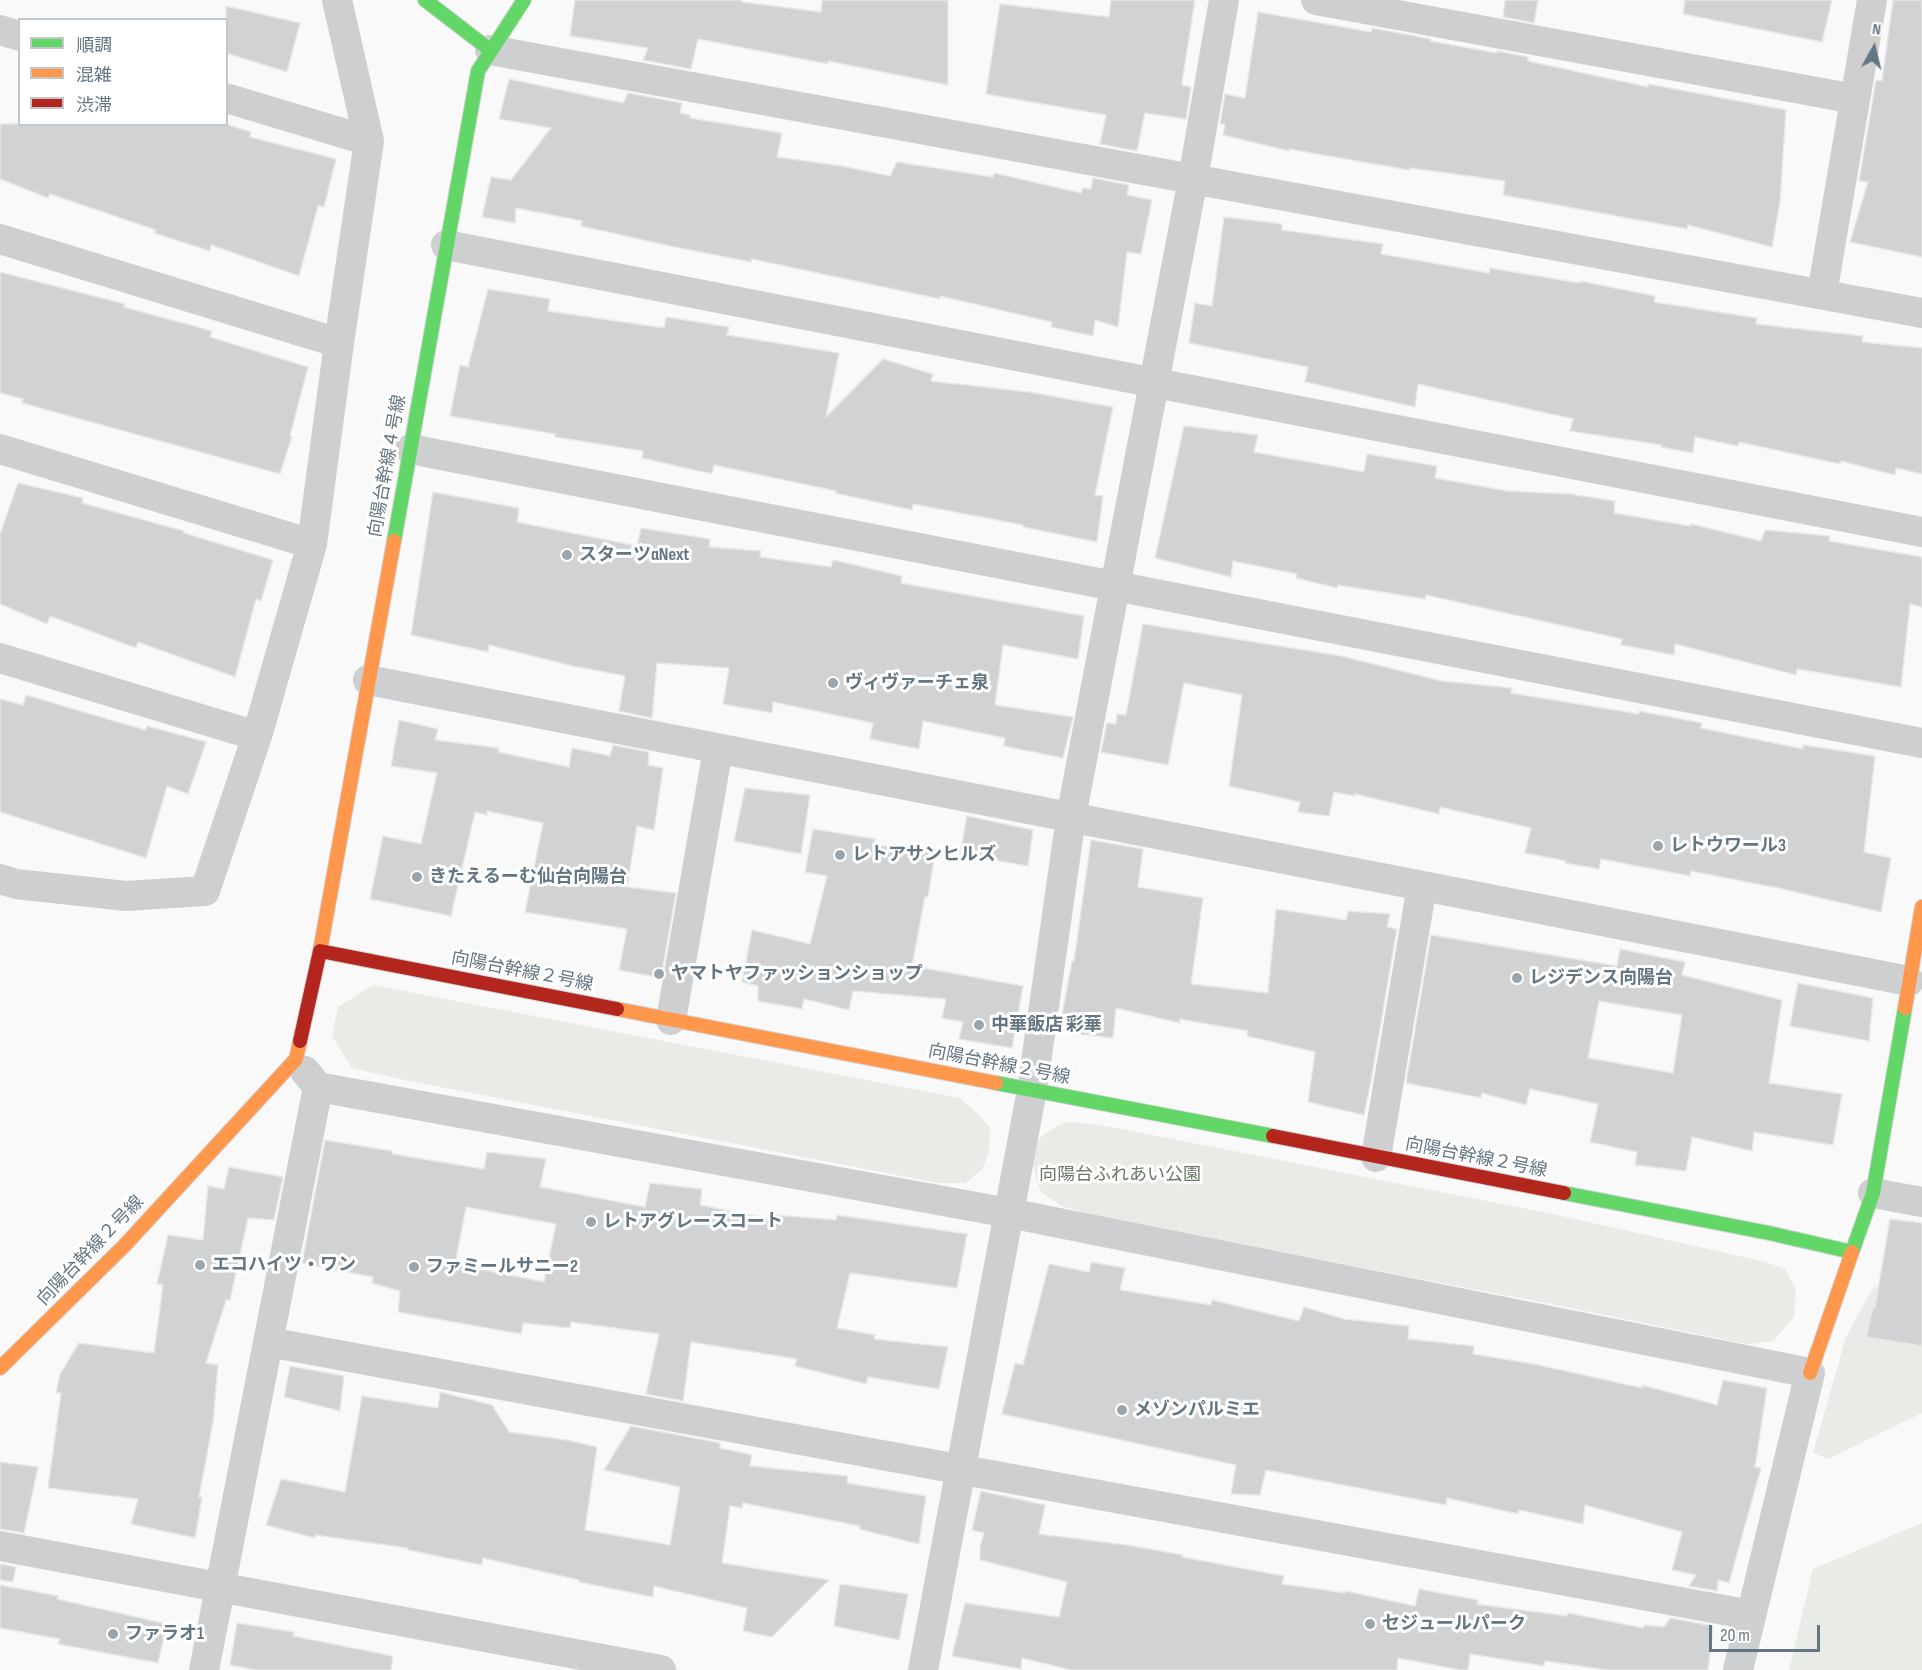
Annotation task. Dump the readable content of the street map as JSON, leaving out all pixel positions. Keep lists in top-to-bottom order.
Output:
{
  "streets": {
    "street": ["向陽台幹線４号線", "向陽台幹線２号線"]
  },
  "crossings": [
    ["向陽台幹線４号線", "向陽台幹線２号線"]
  ],
  "parks": ["向陽台ふれあい公園"],
  "places": [
    "スターツαNext",
    "ヴィヴァーチェ泉",
    "レトウワール3",
    "レトアサンヒルズ",
    "きたえるーむ仙台向陽台",
    "ヤマトヤファッションショップ",
    "レジデンス向陽台",
    "中華飯店 彩華",
    "レトアグレースコート",
    "エコハイツ・ワン",
    "ファミールサニー2",
    "メゾンパルミエ",
    "セジュールパーク",
    "ファラオ1"
  ],
  "legend": ["順調", "混雑", "渋滞"],
  "scale_bar": "20 m",
  "north": "top"
}
